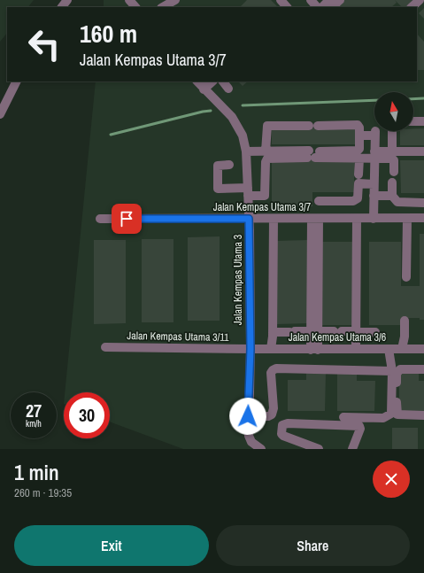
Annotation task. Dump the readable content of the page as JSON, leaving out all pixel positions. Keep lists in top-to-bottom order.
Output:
{
  "streets": {
    "street": [
      "Jalan Kempas Utama 3/7",
      "Jalan Kempas Utama 3",
      "Jalan Kempas Utama 3/11",
      "Jalan Kempas Utama 3/6"
    ]
  },
  "crossings": [
    ["Jalan Kempas Utama 3/7", "Jalan Kempas Utama 3"],
    ["Jalan Kempas Utama 3", "Jalan Kempas Utama 3/11"],
    ["Jalan Kempas Utama 3", "Jalan Kempas Utama 3/6"],
    ["Jalan Kempas Utama 3/11", "Jalan Kempas Utama 3/6"]
  ],
  "north": "top",
  "page": {
    "turn": ["160 m", "Jalan Kempas Utama 3/7"],
    "speed": "27 km/h",
    "limit": "30",
    "heading": ["1 min", "260 m · 19:35"],
    "buttons": ["Exit", "Share"]
  }
}
